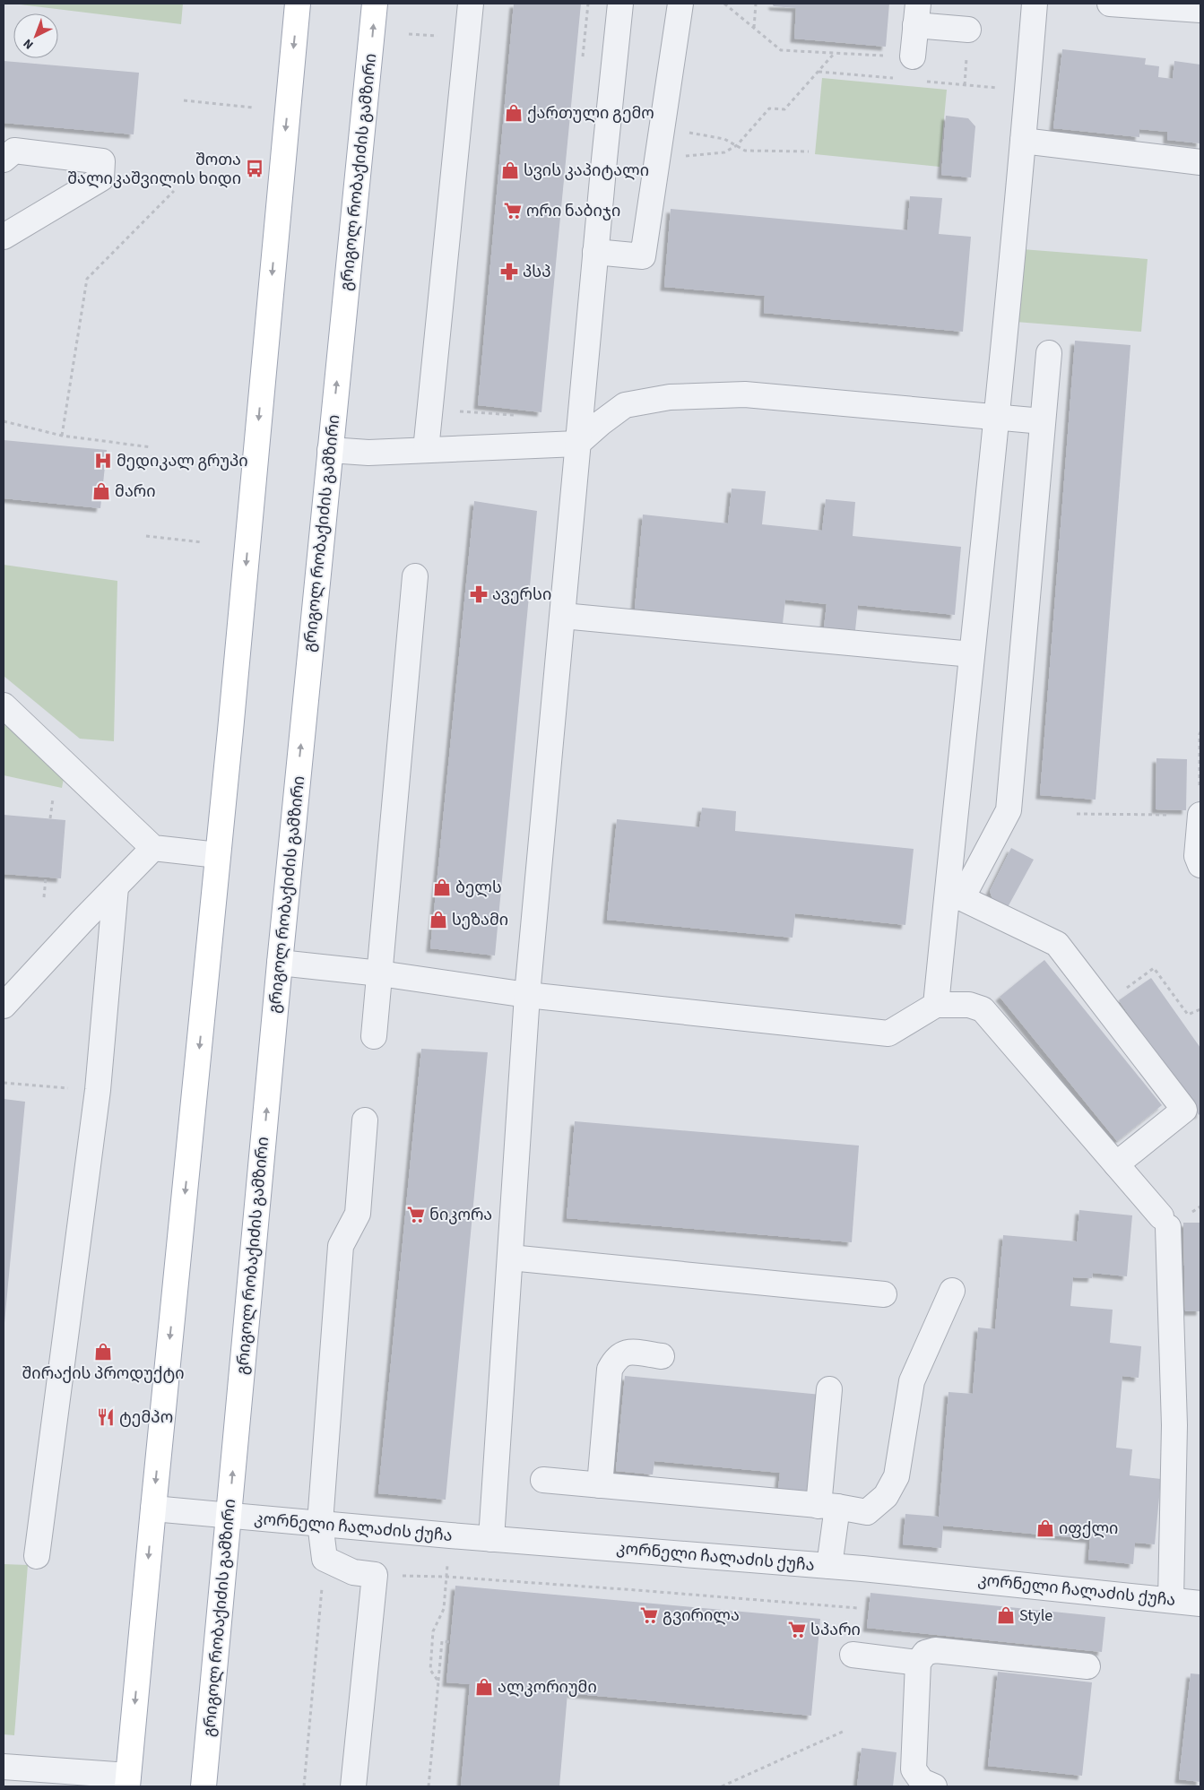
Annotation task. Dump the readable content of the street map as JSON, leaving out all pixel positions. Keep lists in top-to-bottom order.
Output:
{
  "streets": {
    "main road": ["გრიგოლ რობაქიძის გამზირი"],
    "street": ["კორნელი ჩალაძის ქუჩა"]
  },
  "crossings": [
    ["გრიგოლ რობაქიძის გამზირი", "კორნელი ჩალაძის ქუჩა"]
  ],
  "places": {
    "shop": [
      "ქართული გემო",
      "სვის კაპიტალი",
      "მარი",
      "ბელს",
      "სეზამი",
      "შირაქის პროდუქტი",
      "იფქლი",
      "Style",
      "ალკორიუმი"
    ],
    "bus stop": ["შოთა შალიკაშვილის ხიდი"],
    "supermarket": [
      "ორი ნაბიჯი",
      "ნიკორა",
      "გვირილა",
      "სპარი"
    ],
    "pharmacy": ["პსპ", "ავერსი"],
    "hospital": ["მედიკალ გრუპი"],
    "restaurant": ["ტემპო"]
  },
  "north": "bottom left"
}
